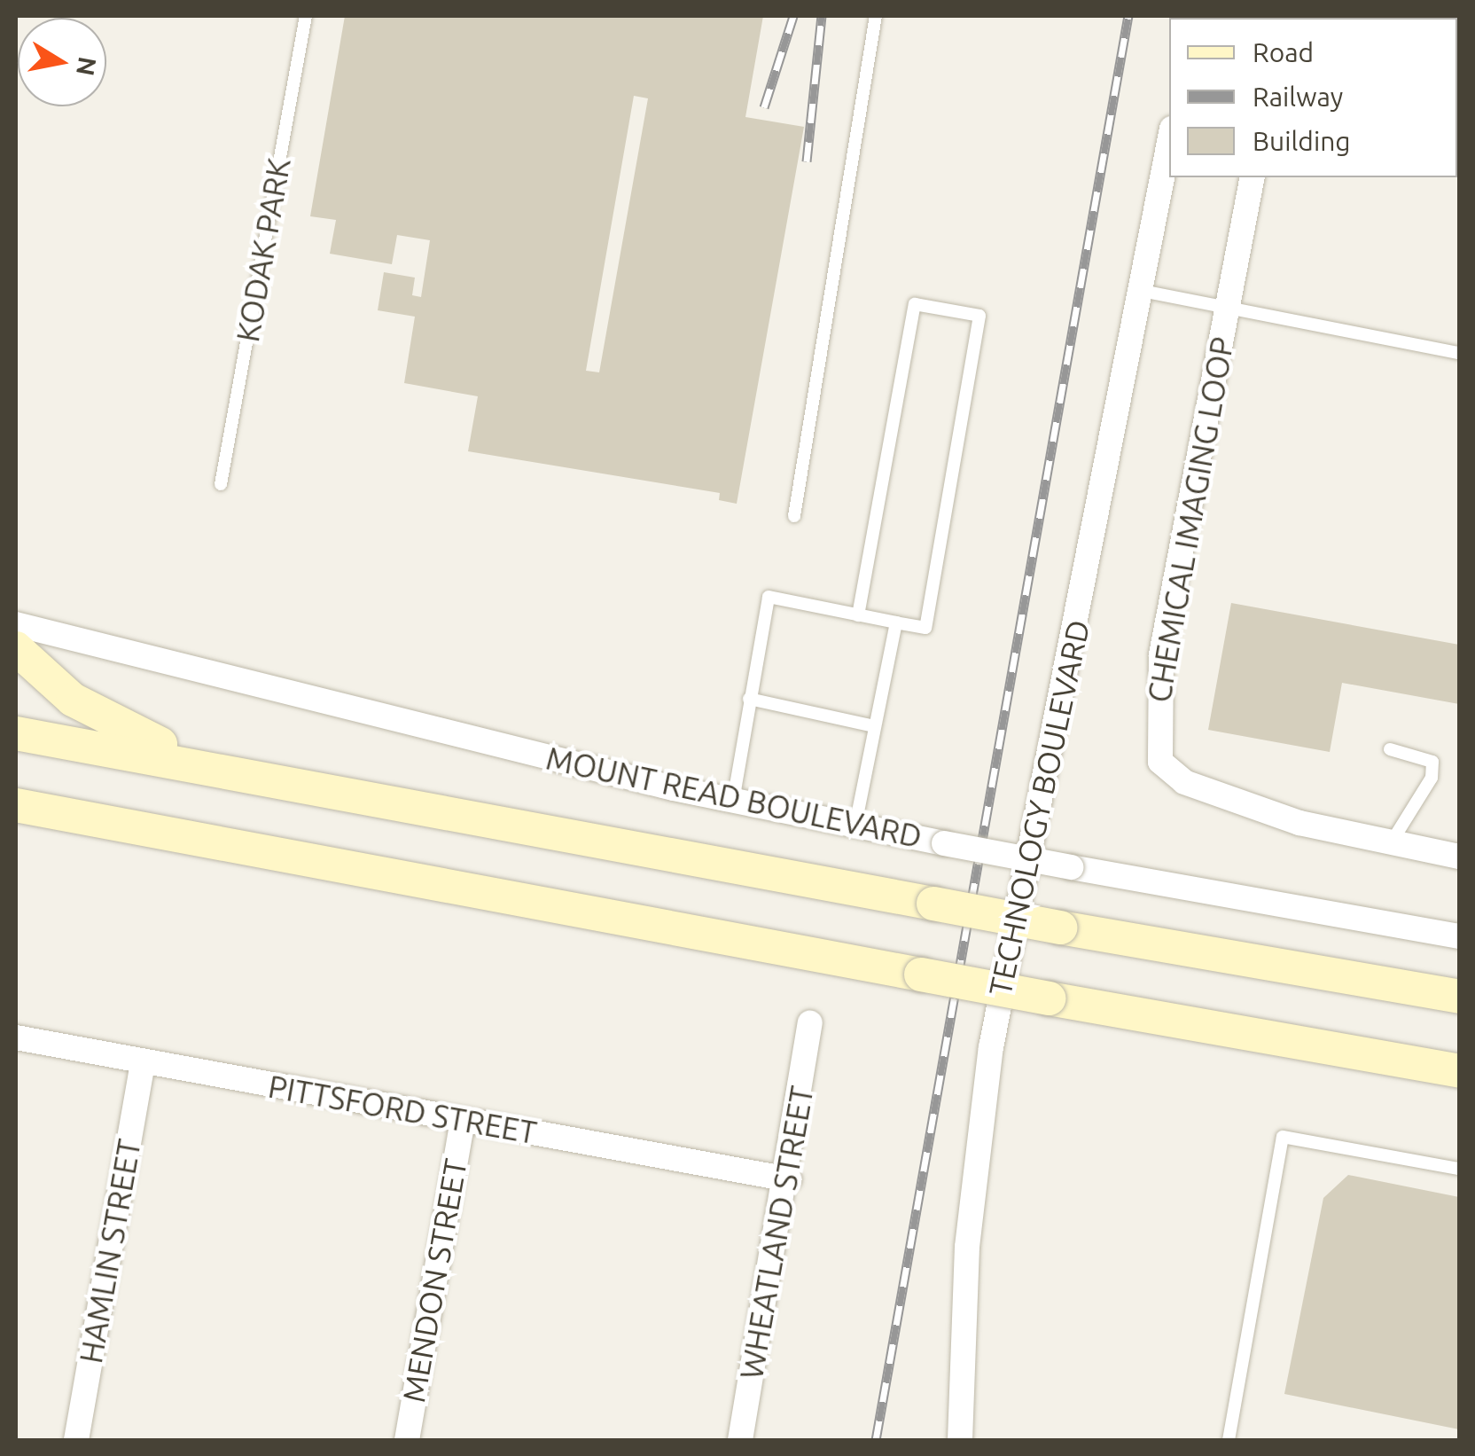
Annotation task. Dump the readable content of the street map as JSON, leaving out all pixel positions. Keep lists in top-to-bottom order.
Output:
{
  "streets": {
    "main road": ["MOUNT READ BOULEVARD"],
    "street": [
      "CHEMICAL IMAGING LOOP",
      "TECHNOLOGY BOULEVARD",
      "PITTSFORD STREET",
      "WHEATLAND STREET",
      "HAMLIN STREET",
      "MENDON STREET"
    ],
    "lane": ["KODAK PARK"]
  },
  "crossings": [
    ["PITTSFORD STREET", "WHEATLAND STREET"],
    ["PITTSFORD STREET", "HAMLIN STREET"],
    ["PITTSFORD STREET", "MENDON STREET"]
  ],
  "legend": ["Road", "Railway", "Building"],
  "north": "right"
}
